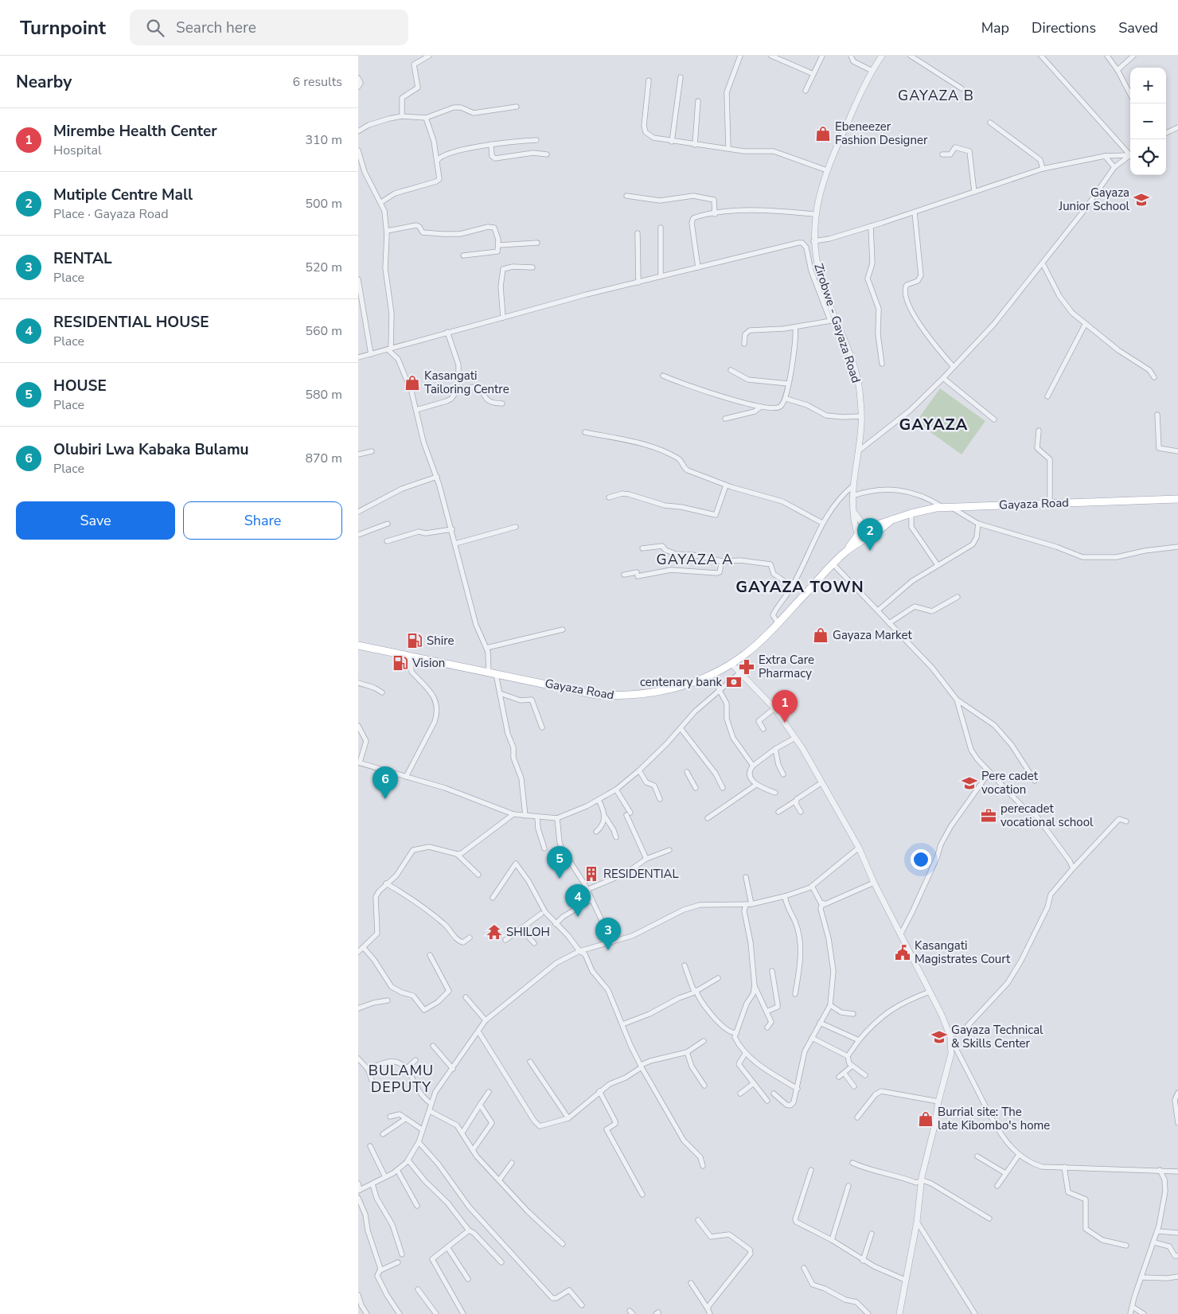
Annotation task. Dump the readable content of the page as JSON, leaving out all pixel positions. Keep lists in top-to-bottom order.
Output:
{
  "streets": {
    "main road": ["Gayaza Road"],
    "street": ["Zirobwe - Gayaza Road"]
  },
  "crossings": [
    ["Zirobwe - Gayaza Road", "Gayaza Road"]
  ],
  "districts": [
    "GAYAZA B",
    "GAYAZA",
    "GAYAZA A",
    "GAYAZA TOWN",
    "BULAMU DEPUTY"
  ],
  "places": {
    "shop": [
      "Ebeneezer Fashion Designer",
      "Kasangati Tailoring Centre",
      "Gayaza Market",
      "Burrial site: The late Kibombo's home"
    ],
    "school or university": ["Gayaza Junior School", "Pere cadet vocation", "Gayaza Technical & Skills Center"],
    "fuel station": ["Shire", "Vision"],
    "pharmacy": ["Extra Care Pharmacy"],
    "bank": ["centenary bank"],
    "office": ["perecadet vocational school"],
    "building": ["RESIDENTIAL"],
    "temple": ["SHILOH"],
    "public building": ["Kasangati Magistrates Court"]
  },
  "page": {
    "header": "Turnpoint",
    "search": "Search here",
    "nav": ["Map", "Directions", "Saved"],
    "heading": ["Nearby", "6 results"],
    "map_buttons": ["+", "−"],
    "list": [
      {
        "mark": "1",
        "name": "Mirembe Health Center",
        "note": "Hospital",
        "value": "310 m"
      },
      {
        "mark": "2",
        "name": "Mutiple Centre Mall",
        "note": "Place · Gayaza Road",
        "value": "500 m"
      },
      {
        "mark": "3",
        "name": "RENTAL",
        "note": "Place",
        "value": "520 m"
      },
      {
        "mark": "4",
        "name": "RESIDENTIAL HOUSE",
        "note": "Place",
        "value": "560 m"
      },
      {
        "mark": "5",
        "name": "HOUSE",
        "note": "Place",
        "value": "580 m"
      },
      {
        "mark": "6",
        "name": "Olubiri Lwa Kabaka Bulamu",
        "note": "Place",
        "value": "870 m"
      }
    ],
    "buttons": ["Save", "Share"],
    "pins": [
      "2",
      "1",
      "6",
      "5",
      "4",
      "3"
    ]
  }
}
